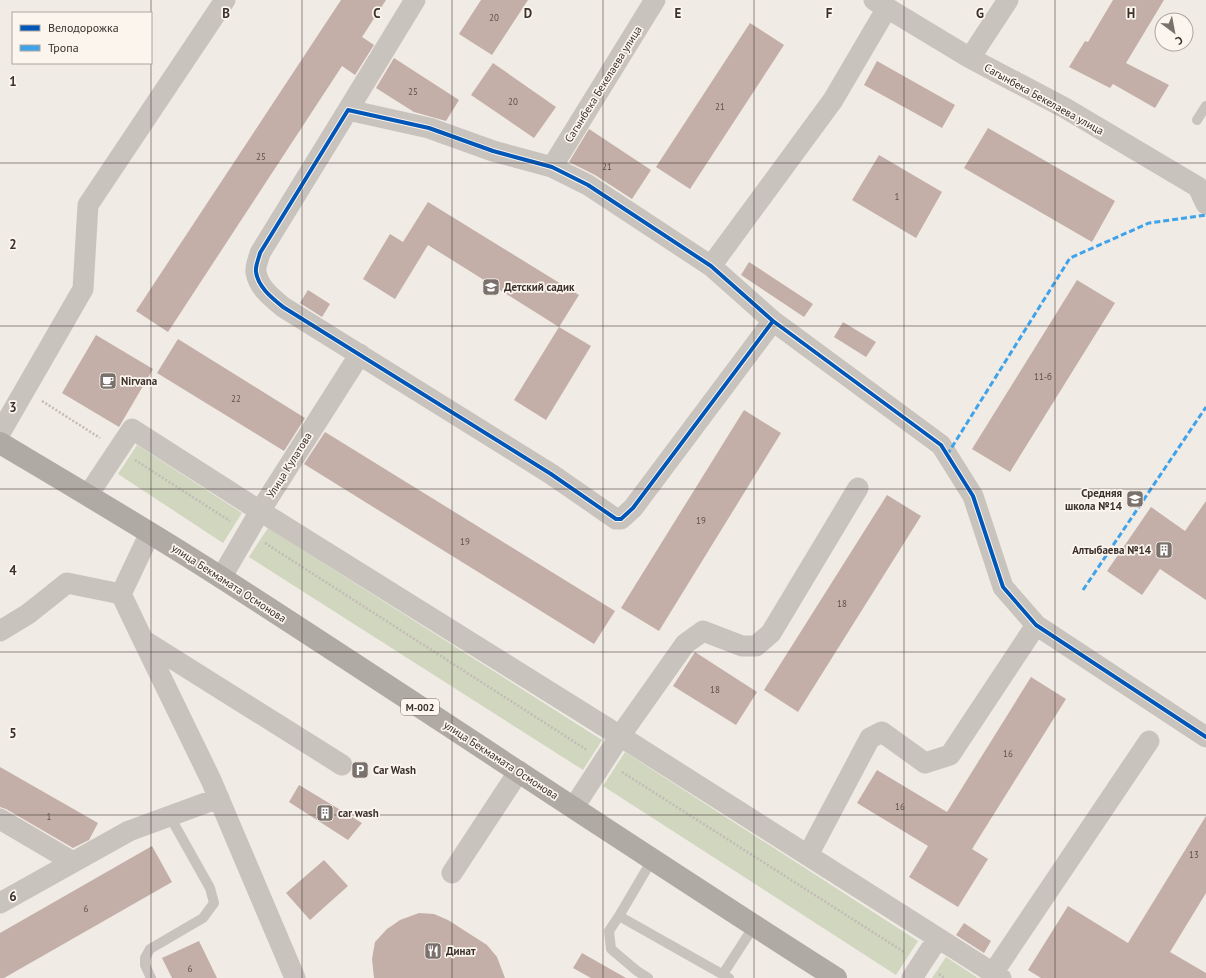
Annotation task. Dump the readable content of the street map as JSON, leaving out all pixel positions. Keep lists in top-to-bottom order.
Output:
{
  "streets": {
    "highway": ["улица Бекмамата Осмонова", "M-002"],
    "street": ["Сагынбека Бекелаева улица", "Улица Кулатова"]
  },
  "crossings": [
    ["Улица Кулатова", "улица Бекмамата Осмонова"]
  ],
  "places": {
    "school or university": ["Детский садик", "Средняя школа №14"],
    "cafe": ["Nirvana"],
    "building": ["Алтыбаева №14", "car wash"],
    "parking": ["Car Wash"],
    "restaurant": ["Динат"]
  },
  "house_numbers": [
    "20",
    "25",
    "20",
    "21",
    "25",
    "21",
    "1",
    "11-б",
    "22",
    "19",
    "19",
    "18",
    "18",
    "16",
    "16",
    "1",
    "13",
    "6",
    "6"
  ],
  "legend": ["Велодорожка", "Тропа"],
  "north": "bottom right",
  "grid": {
    "columns": [
      "B",
      "C",
      "D",
      "E",
      "F",
      "G",
      "H"
    ],
    "rows": [
      "1",
      "2",
      "3",
      "4",
      "5",
      "6"
    ]
  }
}
